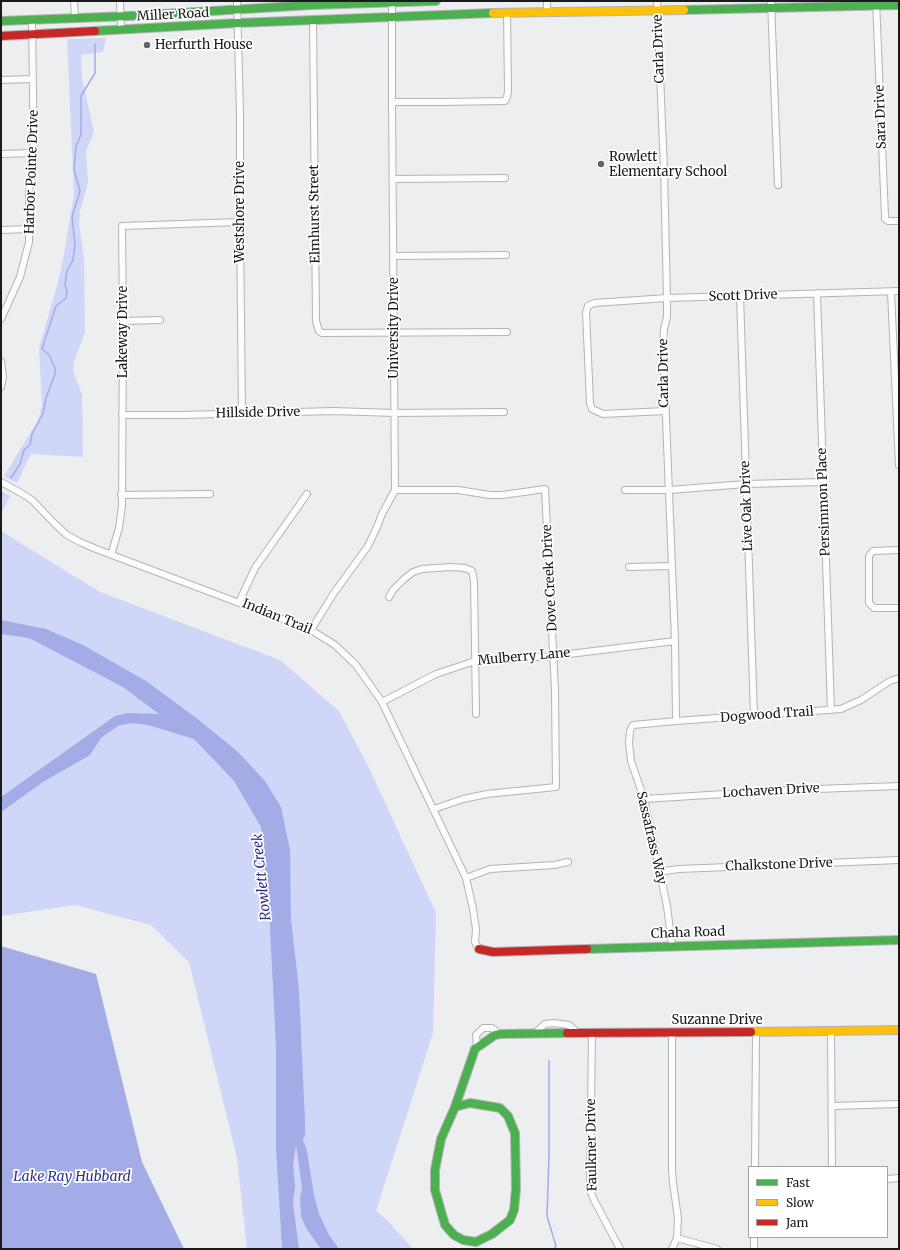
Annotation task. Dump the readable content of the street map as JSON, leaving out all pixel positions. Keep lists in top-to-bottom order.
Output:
{
  "streets": {
    "main road": ["Miller Road", "Chaha Road", "Suzanne Drive"],
    "street": [
      "Carla Drive",
      "Sara Drive",
      "Harbor Pointe Drive",
      "Westshore Drive",
      "Elmhurst Street",
      "Scott Drive",
      "University Drive",
      "Lakeway Drive",
      "Hillside Drive",
      "Persimmon Place",
      "Live Oak Drive",
      "Dove Creek Drive",
      "Indian Trail",
      "Mulberry Lane",
      "Dogwood Trail",
      "Lochaven Drive",
      "Sassafrass Way",
      "Chalkstone Drive",
      "Faulkner Drive"
    ]
  },
  "crossings": [
    ["Miller Road", "Carla Drive"],
    ["Miller Road", "Sara Drive"],
    ["Miller Road", "Harbor Pointe Drive"],
    ["Miller Road", "Westshore Drive"],
    ["Miller Road", "Elmhurst Street"],
    ["Miller Road", "University Drive"],
    ["Carla Drive", "Scott Drive"],
    ["Carla Drive", "Mulberry Lane"],
    ["Carla Drive", "Dogwood Trail"],
    ["Westshore Drive", "Lakeway Drive"],
    ["Westshore Drive", "Hillside Drive"],
    ["Elmhurst Street", "University Drive"],
    ["Scott Drive", "Persimmon Place"],
    ["Scott Drive", "Live Oak Drive"],
    ["University Drive", "Hillside Drive"],
    ["University Drive", "Dove Creek Drive"],
    ["University Drive", "Indian Trail"],
    ["Lakeway Drive", "Hillside Drive"],
    ["Lakeway Drive", "Indian Trail"],
    ["Persimmon Place", "Dogwood Trail"],
    ["Live Oak Drive", "Dogwood Trail"],
    ["Dove Creek Drive", "Indian Trail"],
    ["Dove Creek Drive", "Mulberry Lane"],
    ["Indian Trail", "Mulberry Lane"],
    ["Indian Trail", "Chaha Road"],
    ["Dogwood Trail", "Sassafrass Way"],
    ["Lochaven Drive", "Sassafrass Way"],
    ["Sassafrass Way", "Chalkstone Drive"],
    ["Sassafrass Way", "Chaha Road"],
    ["Suzanne Drive", "Faulkner Drive"]
  ],
  "water": ["Rowlett Creek", "Lake Ray Hubbard"],
  "places": ["Herfurth House", "Rowlett Elementary School"],
  "legend": ["Fast", "Slow", "Jam"]
}
